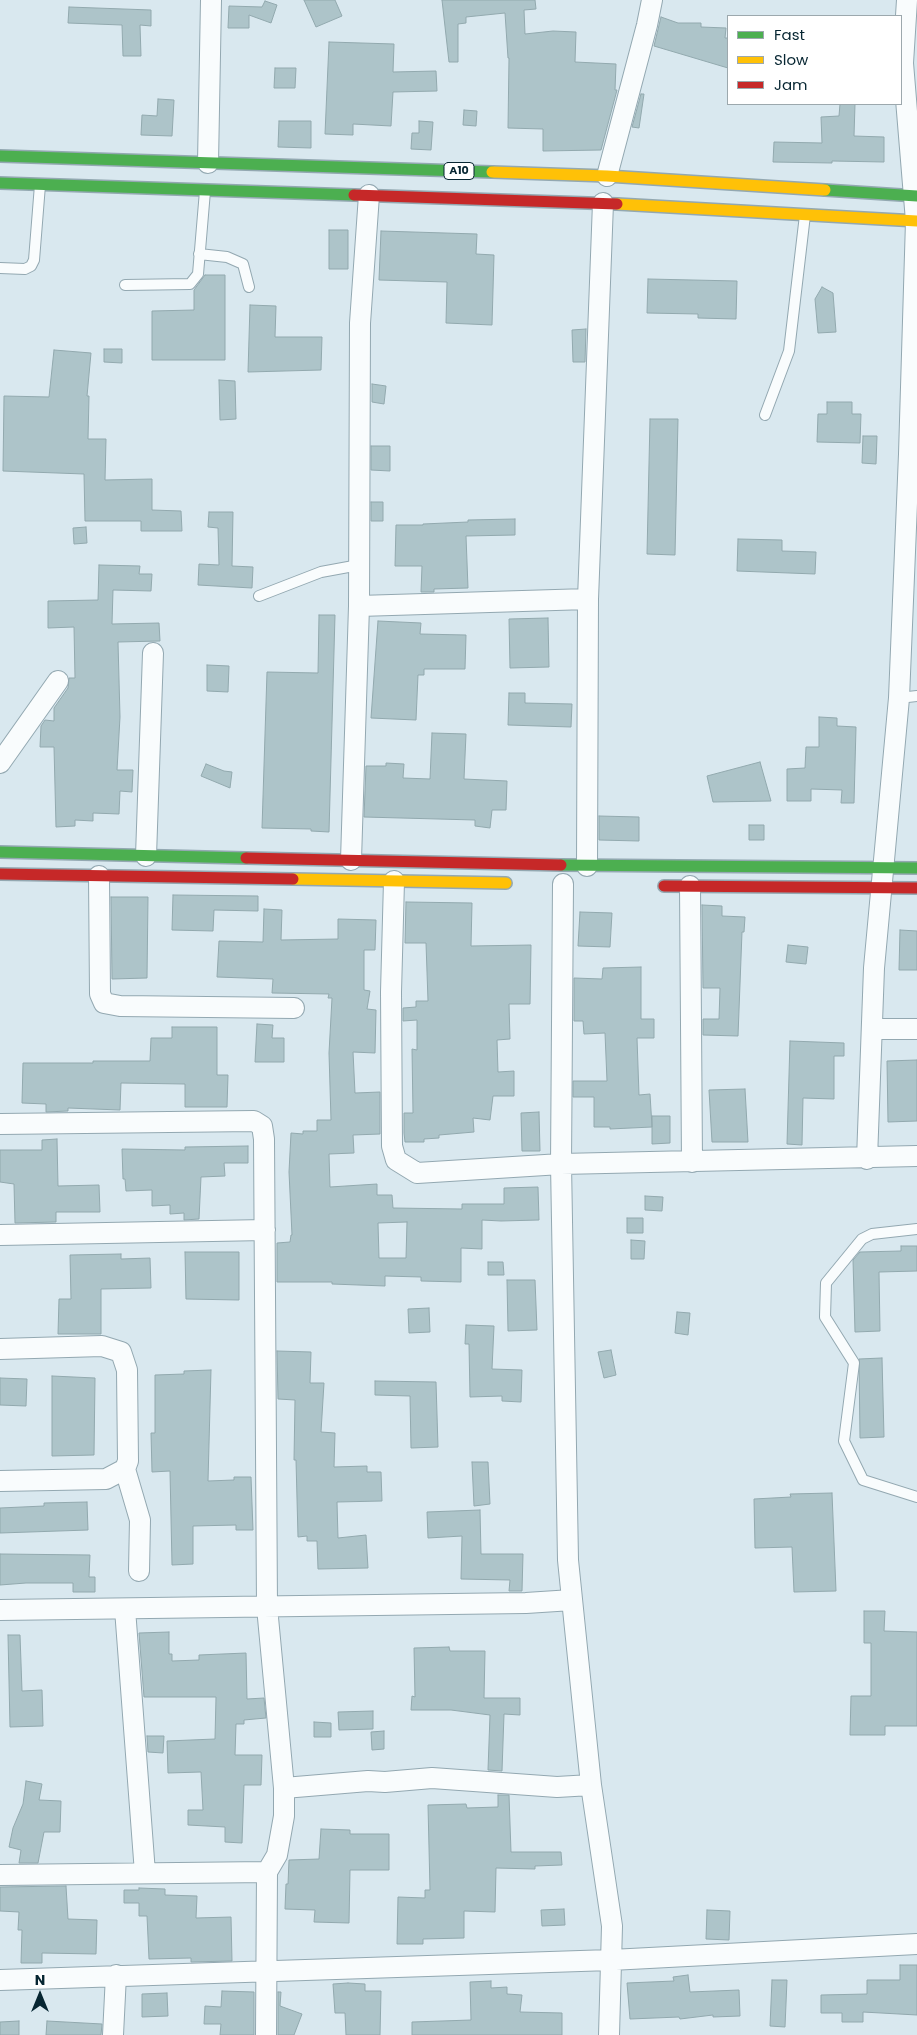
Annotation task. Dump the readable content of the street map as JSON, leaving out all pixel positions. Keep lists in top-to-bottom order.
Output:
{
  "streets": {
    "main road": ["A10"]
  },
  "legend": ["Fast", "Slow", "Jam"],
  "north": "top"
}
